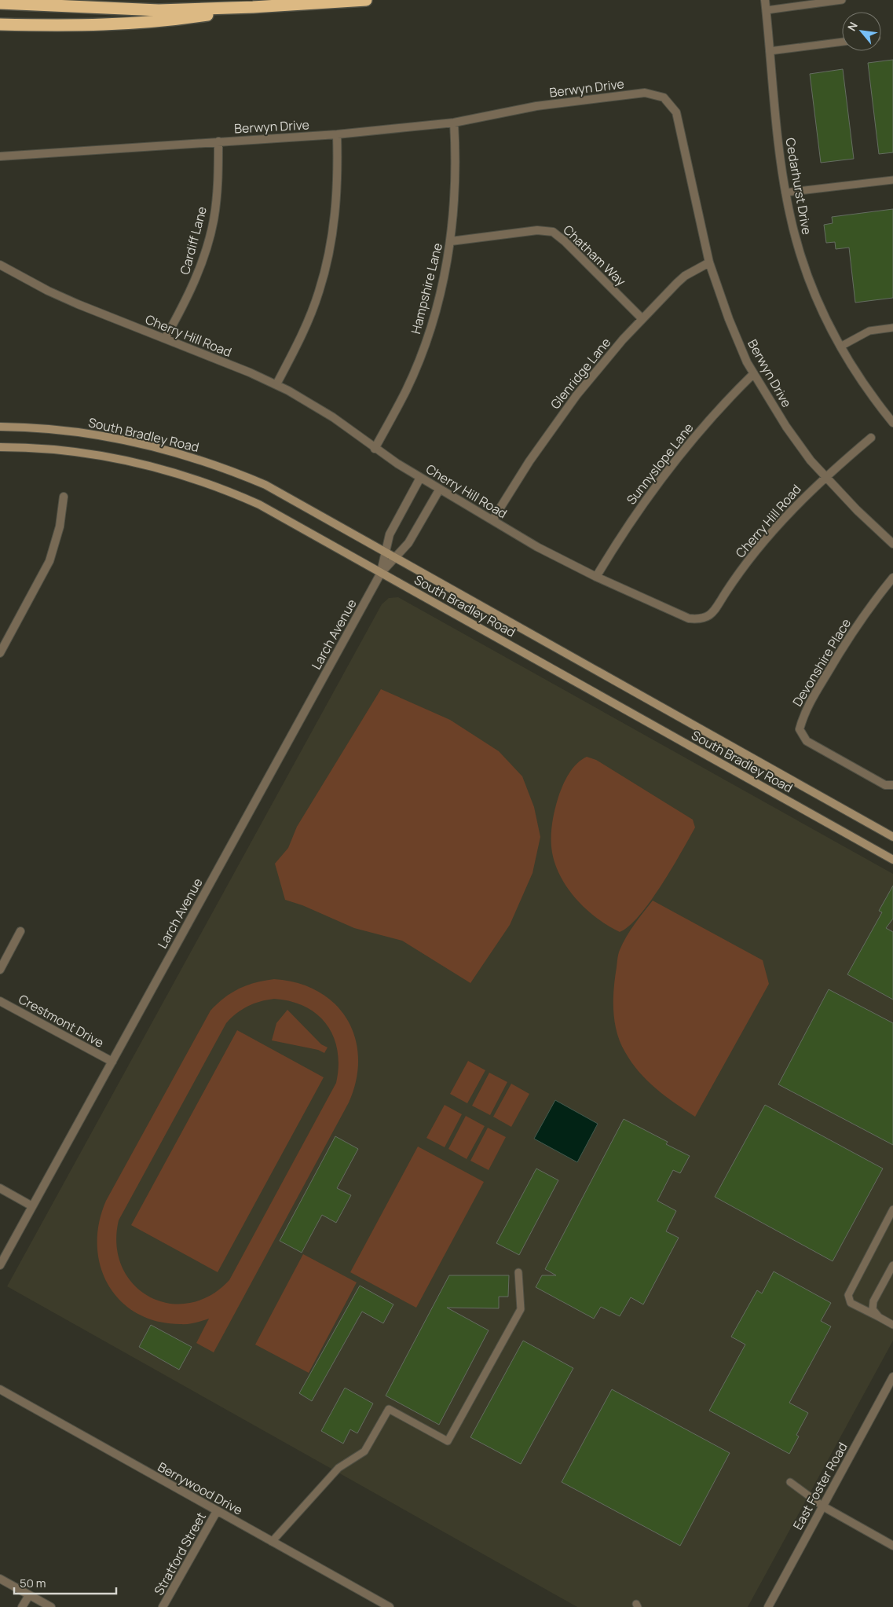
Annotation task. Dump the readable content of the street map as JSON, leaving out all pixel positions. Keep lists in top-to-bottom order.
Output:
{
  "streets": {
    "main road": ["South Bradley Road"],
    "street": [
      "Berwyn Drive",
      "Cedarhurst Drive",
      "Cardiff Lane",
      "Chatham Way",
      "Hampshire Lane",
      "Cherry Hill Road",
      "Glenridge Lane",
      "Sunnyslope Lane",
      "Larch Avenue",
      "Devonshire Place",
      "Crestmont Drive",
      "East Foster Road",
      "Berrywood Drive",
      "Stratford Street"
    ]
  },
  "crossings": [
    ["Berwyn Drive", "Cardiff Lane"],
    ["Berwyn Drive", "Hampshire Lane"],
    ["Berwyn Drive", "Cherry Hill Road"],
    ["Berwyn Drive", "Glenridge Lane"],
    ["Berwyn Drive", "Sunnyslope Lane"],
    ["Cardiff Lane", "Cherry Hill Road"],
    ["Chatham Way", "Hampshire Lane"],
    ["Chatham Way", "Glenridge Lane"],
    ["Hampshire Lane", "Cherry Hill Road"],
    ["Cherry Hill Road", "Glenridge Lane"],
    ["Cherry Hill Road", "Sunnyslope Lane"],
    ["South Bradley Road", "Larch Avenue"],
    ["Larch Avenue", "Crestmont Drive"],
    ["Berrywood Drive", "Stratford Street"]
  ],
  "scale_bar": "50 m",
  "north": "top left"
}
